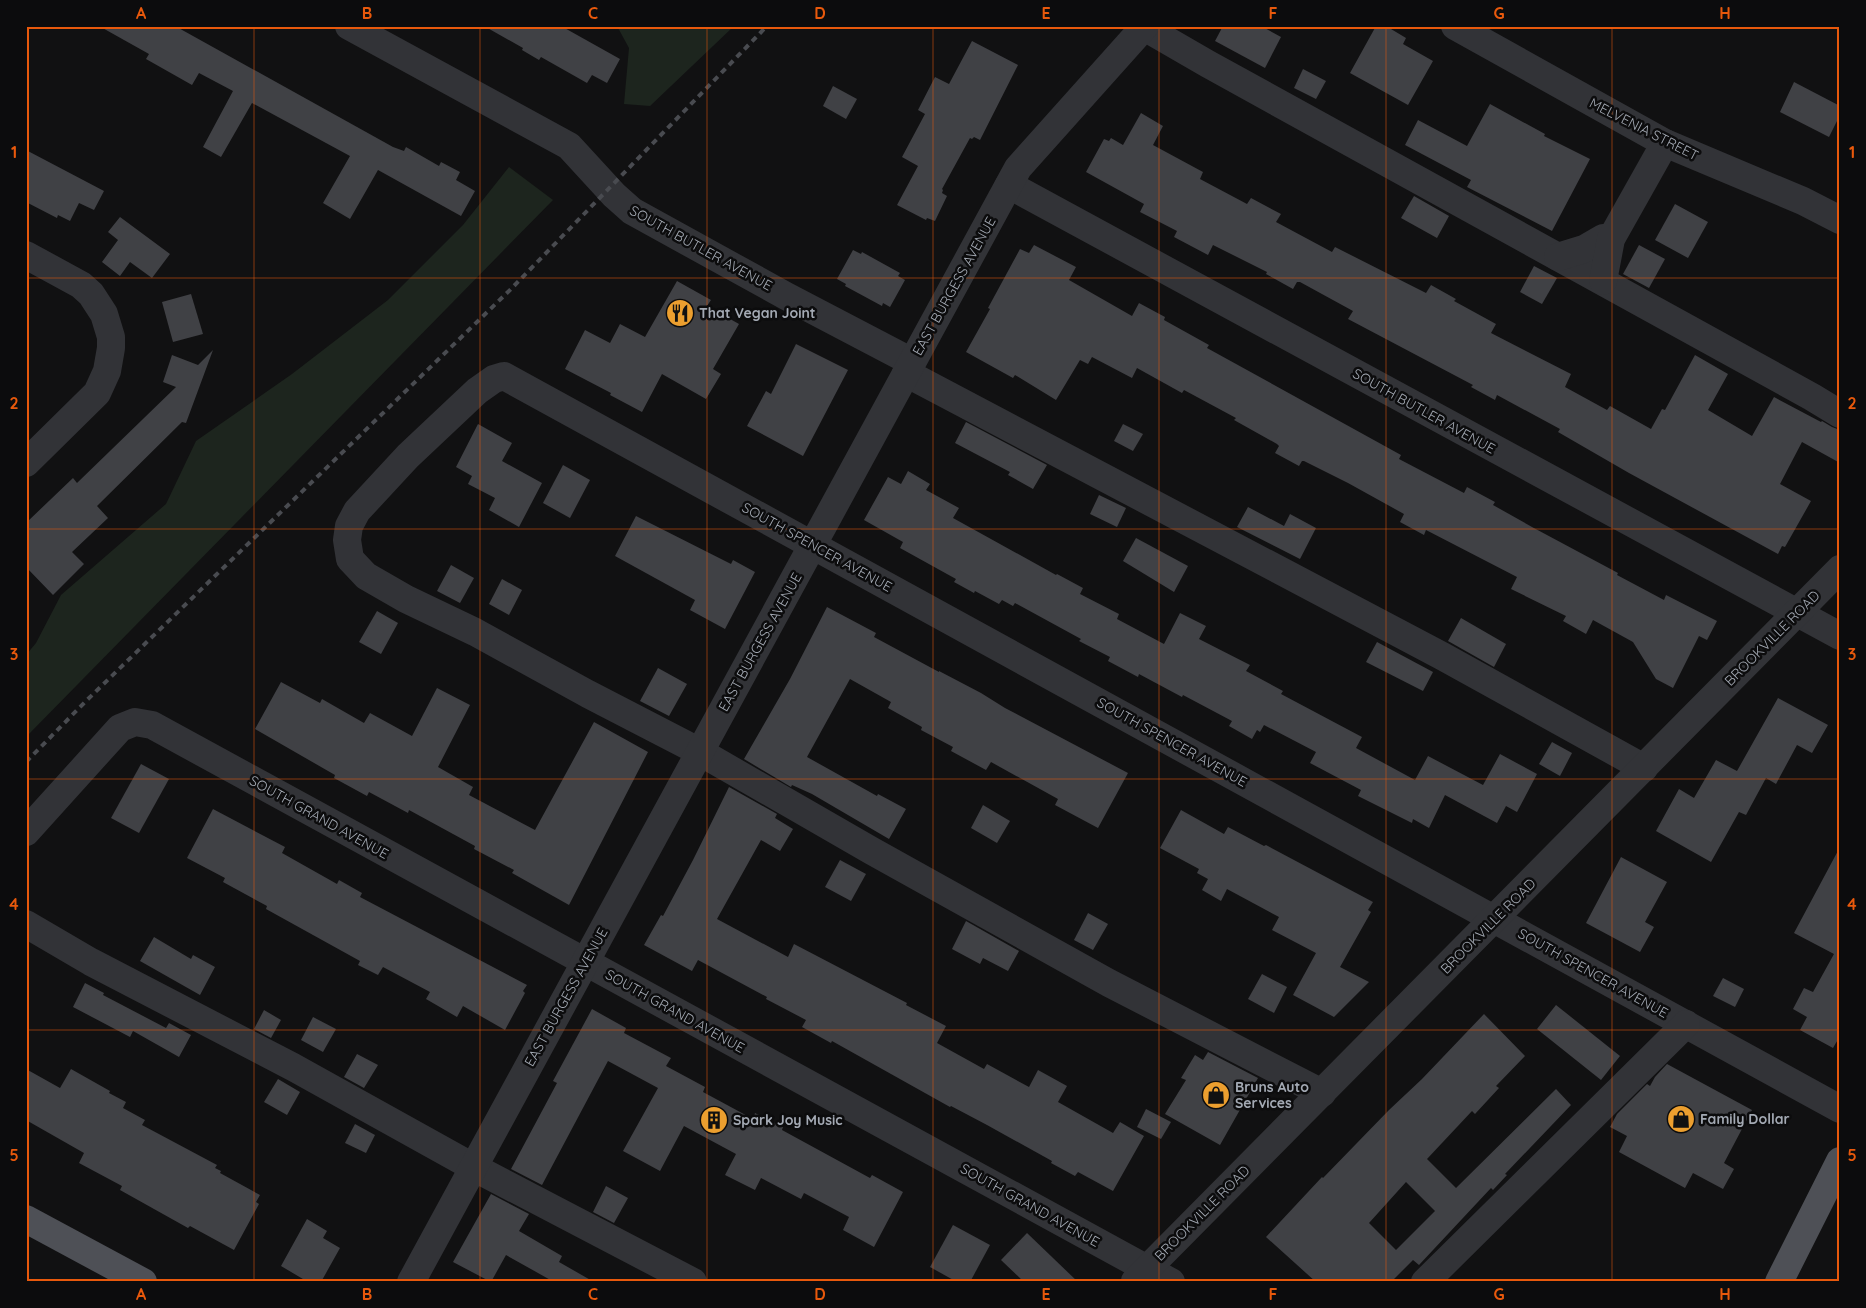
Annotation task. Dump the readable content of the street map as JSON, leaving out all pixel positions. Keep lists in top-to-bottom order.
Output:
{
  "streets": {
    "street": [
      "MELVENIA STREET",
      "SOUTH BUTLER AVENUE",
      "EAST BURGESS AVENUE",
      "SOUTH SPENCER AVENUE",
      "BROOKVILLE ROAD",
      "SOUTH GRAND AVENUE"
    ]
  },
  "crossings": [
    ["SOUTH BUTLER AVENUE", "EAST BURGESS AVENUE"],
    ["SOUTH BUTLER AVENUE", "BROOKVILLE ROAD"],
    ["EAST BURGESS AVENUE", "SOUTH SPENCER AVENUE"],
    ["EAST BURGESS AVENUE", "SOUTH GRAND AVENUE"],
    ["SOUTH SPENCER AVENUE", "BROOKVILLE ROAD"],
    ["BROOKVILLE ROAD", "SOUTH GRAND AVENUE"]
  ],
  "places": {
    "restaurant": ["That Vegan Joint"],
    "shop": ["Bruns Auto Services", "Family Dollar"],
    "building": ["Spark Joy Music"]
  },
  "grid": {
    "columns": [
      "A",
      "B",
      "C",
      "D",
      "E",
      "F",
      "G",
      "H"
    ],
    "rows": [
      "1",
      "2",
      "3",
      "4",
      "5"
    ]
  }
}
